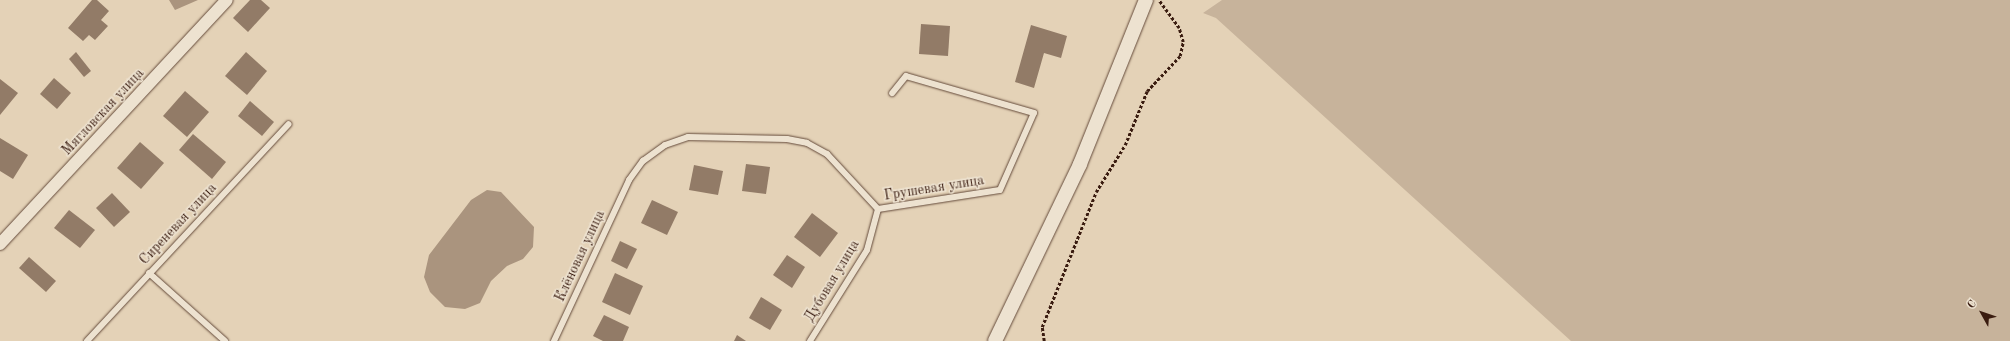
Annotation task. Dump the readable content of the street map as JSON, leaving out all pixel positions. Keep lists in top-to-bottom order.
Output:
{
  "streets": {
    "street": ["Мягловская улица"],
    "lane": [
      "Грушевая улица",
      "Сиреневая улица",
      "Клёновая улица",
      "Дубовая улица"
    ]
  },
  "crossings": [
    ["Грушевая улица", "Клёновая улица"],
    ["Грушевая улица", "Дубовая улица"]
  ],
  "north": "top left"
}
